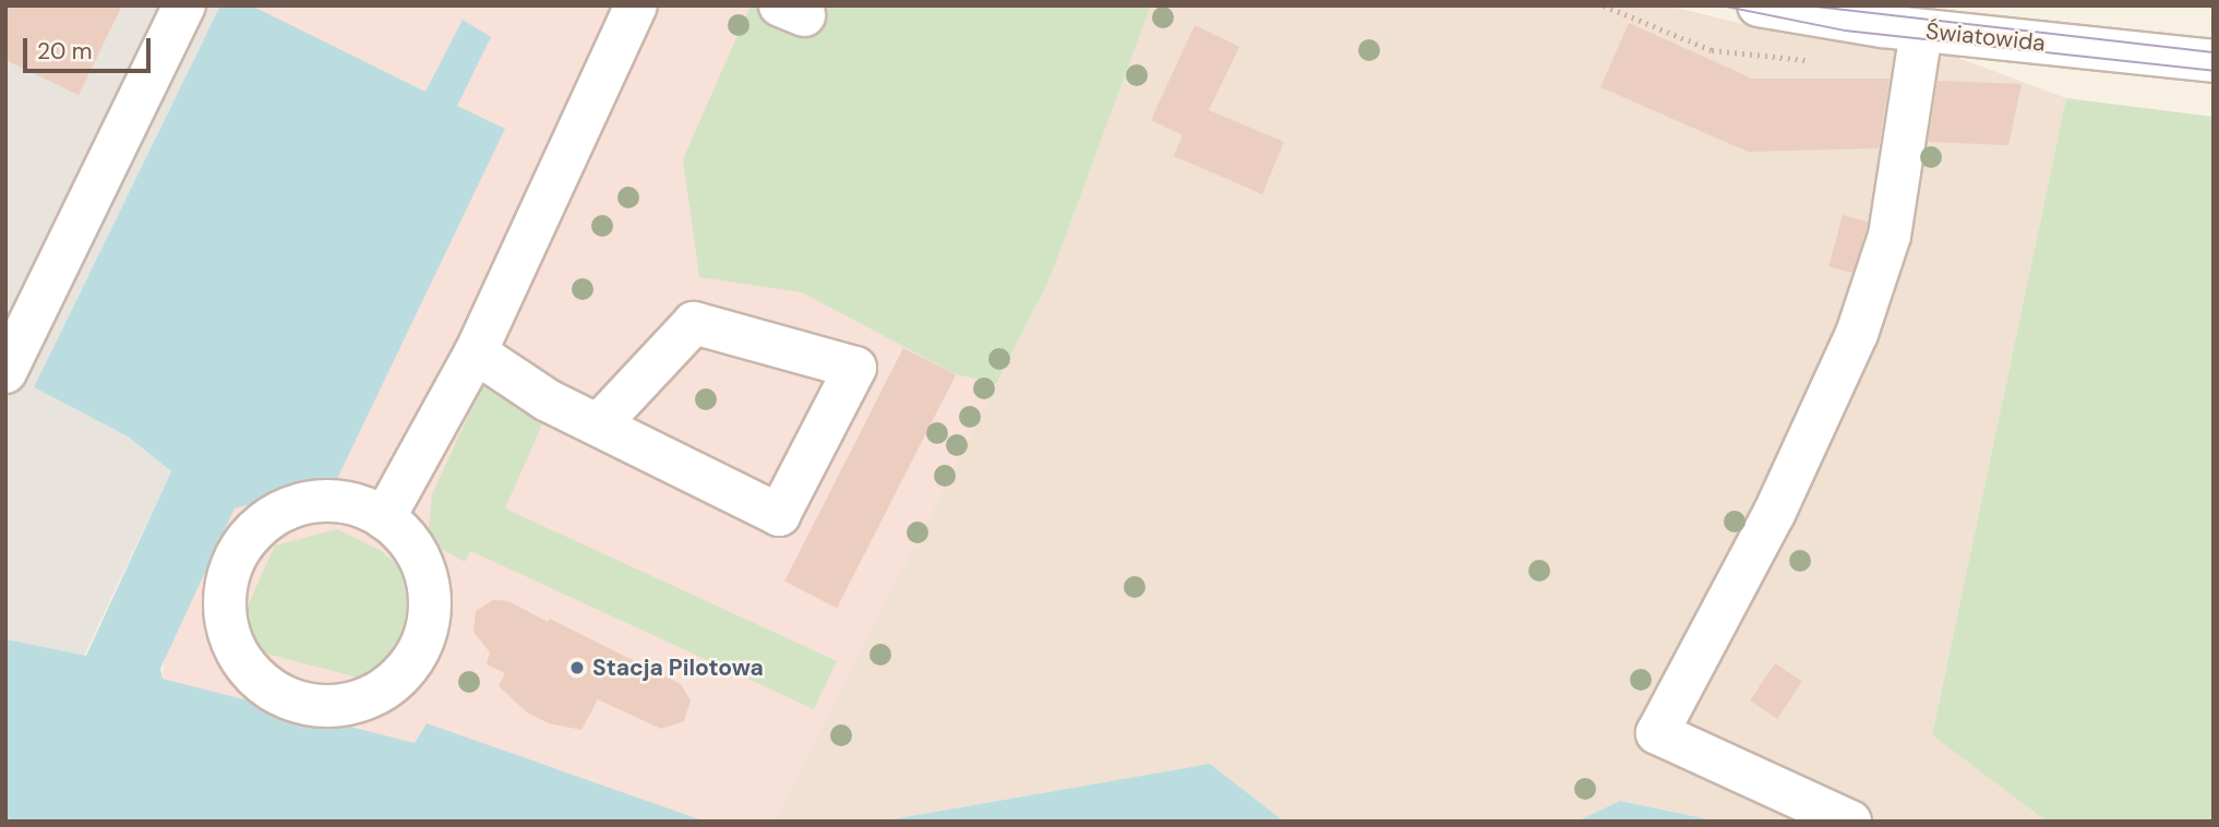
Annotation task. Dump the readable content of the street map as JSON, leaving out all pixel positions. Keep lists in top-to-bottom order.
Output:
{
  "streets": {
    "street": ["Światowida"]
  },
  "places": ["Stacja Pilotowa"],
  "scale_bar": "20 m"
}
